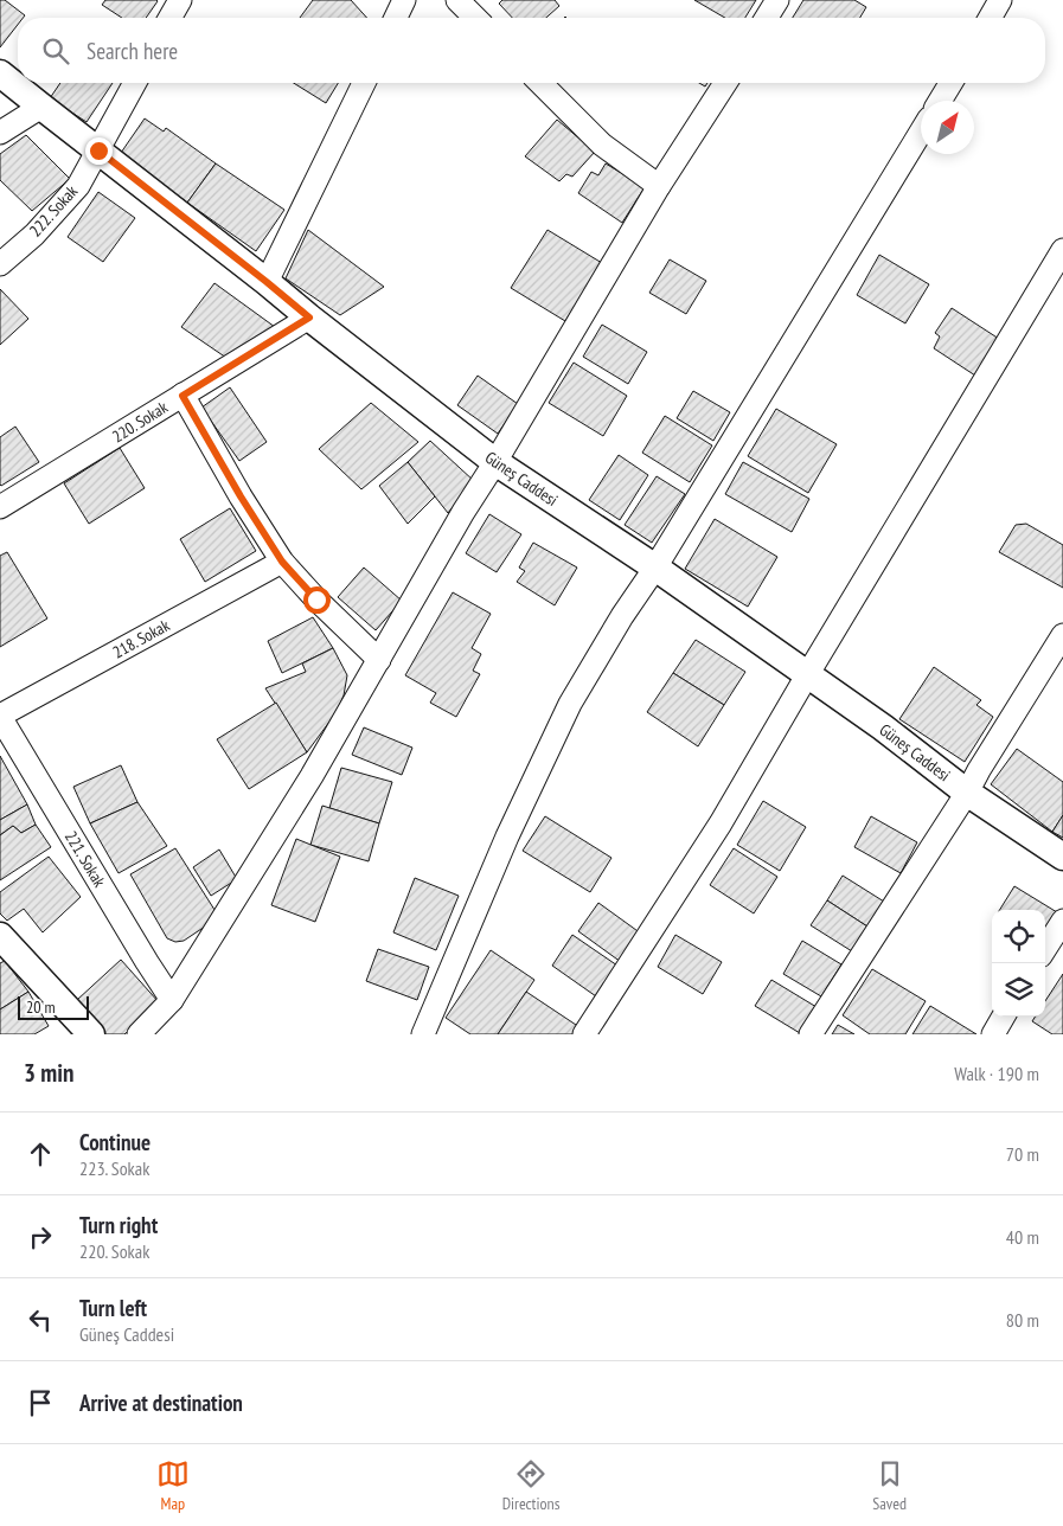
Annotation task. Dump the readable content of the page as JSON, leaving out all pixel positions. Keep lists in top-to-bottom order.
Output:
{
  "streets": {
    "street": [
      "222. Sokak",
      "220. Sokak",
      "Güneş Caddesi",
      "218. Sokak",
      "221. Sokak"
    ]
  },
  "crossings": [
    ["222. Sokak", "Güneş Caddesi"],
    ["220. Sokak", "Güneş Caddesi"],
    ["218. Sokak", "221. Sokak"]
  ],
  "scale_bar": "20 m",
  "north": "top right",
  "page": {
    "search": "Search here",
    "scale": "20 m",
    "heading": ["3 min", "Walk · 190 m"],
    "list": [
      ["Continue", "223. Sokak", "70 m"],
      ["Turn right", "220. Sokak", "40 m"],
      ["Turn left", "Güneş Caddesi", "80 m"],
      "Arrive at destination"
    ],
    "nav": ["Map", "Directions", "Saved"]
  }
}
